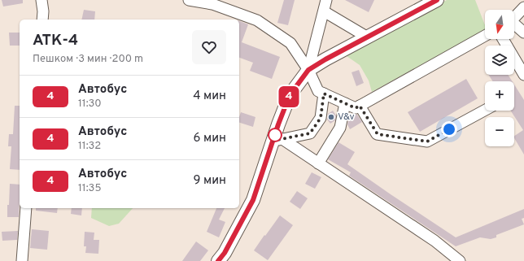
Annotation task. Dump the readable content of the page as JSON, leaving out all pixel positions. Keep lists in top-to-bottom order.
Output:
{
  "places": ["V&v"],
  "lines": ["bus line 4"],
  "north": "bottom",
  "page": {
    "on_map": "4",
    "map_buttons": ["+", "−"],
    "heading": ["АТК-4", "Пешком · 3 мин · 200 m"],
    "list": [
      {
        "mark": "4",
        "name": "Автобус",
        "note": "11:30",
        "value": "4 мин"
      },
      {
        "mark": "4",
        "name": "Автобус",
        "note": "11:32",
        "value": "6 мин"
      },
      {
        "mark": "4",
        "name": "Автобус",
        "note": "11:35",
        "value": "9 мин"
      }
    ]
  }
}
